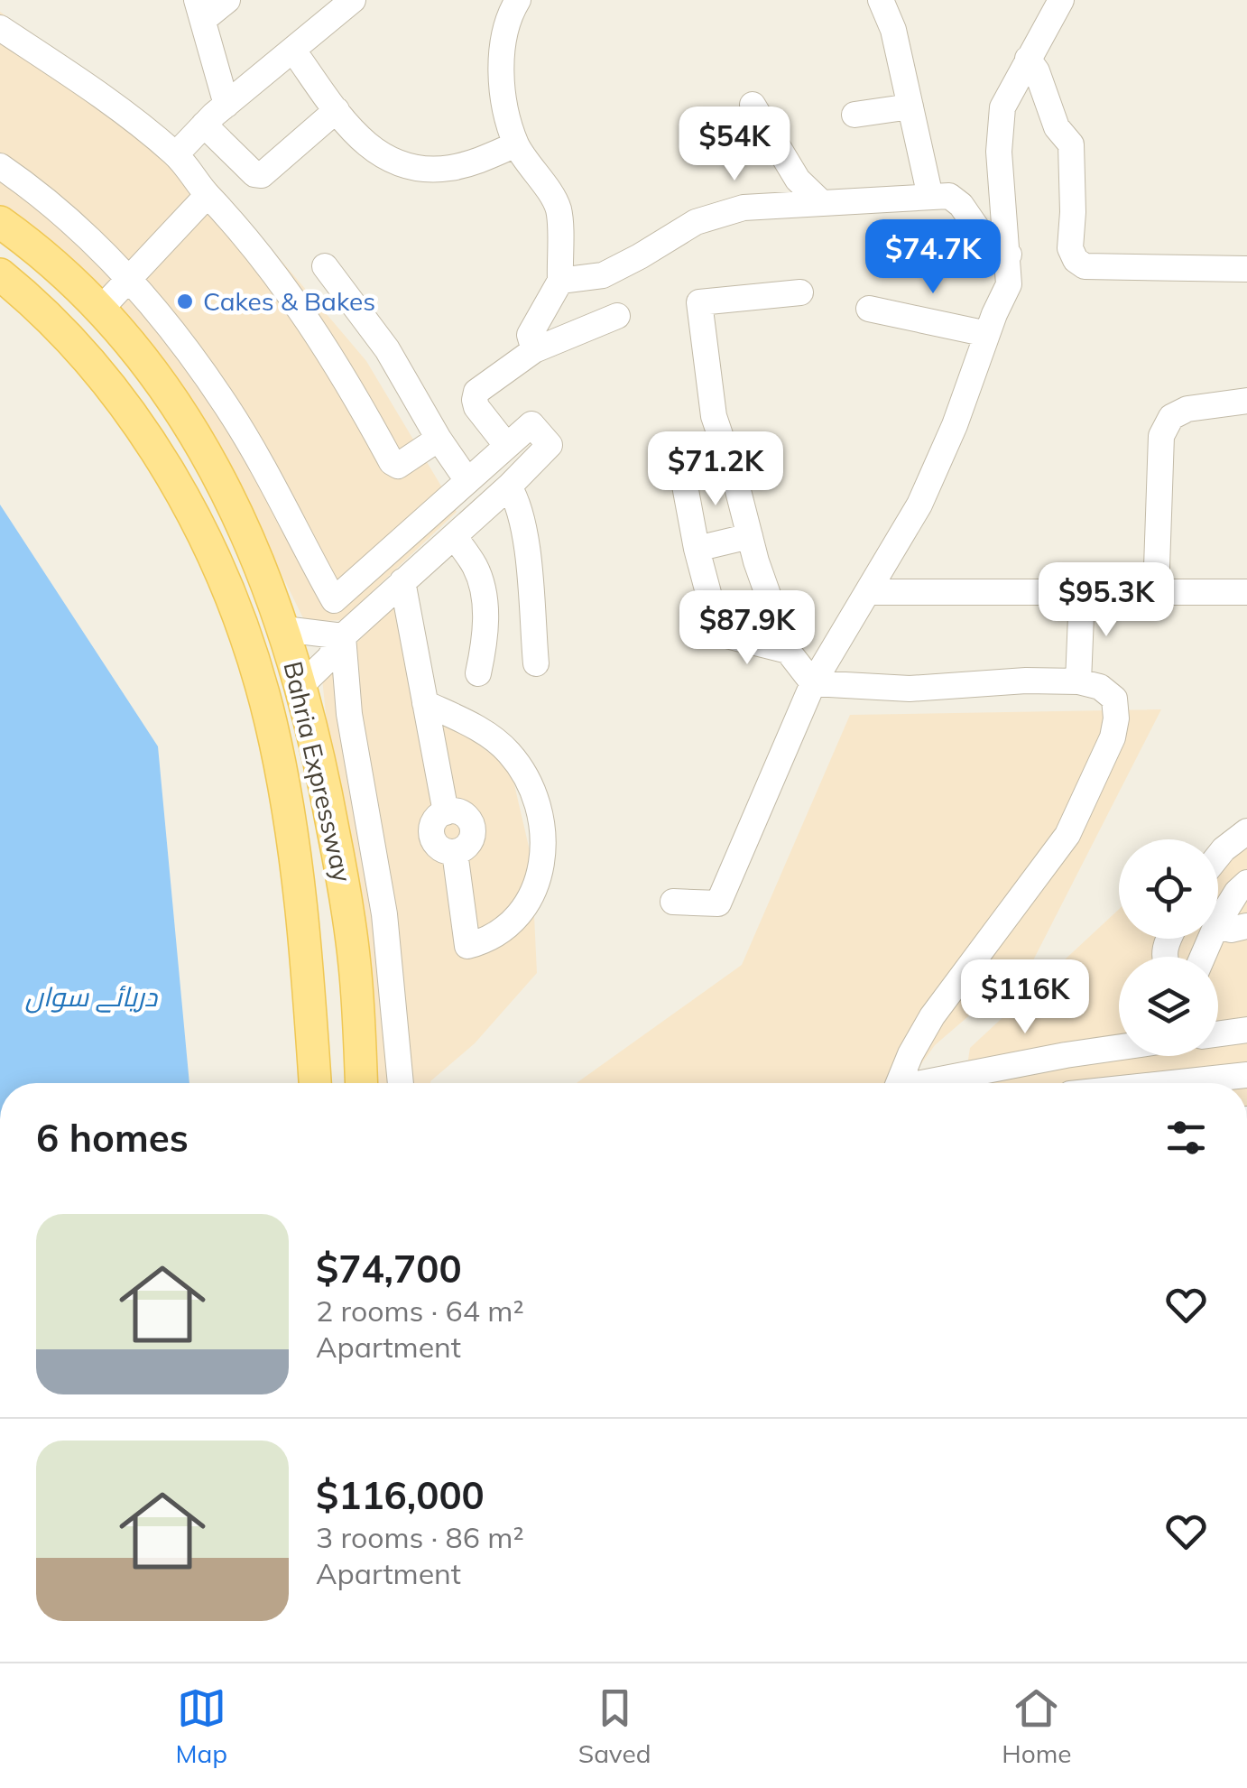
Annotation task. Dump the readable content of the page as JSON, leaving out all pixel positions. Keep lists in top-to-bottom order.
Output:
{
  "streets": {
    "main road": ["Bahria Expressway"]
  },
  "water": ["دریائے سواں"],
  "places": ["Cakes & Bakes"],
  "page": {
    "price": [
      "$54K",
      "$74.7K",
      "$71.2K",
      "$95.3K",
      "$87.9K",
      "$116K"
    ],
    "heading": "6 homes",
    "list": [
      {
        "name": "$74,700",
        "note": "2 rooms · 64 m² · Apartment"
      },
      {
        "name": "$116,000",
        "note": "3 rooms · 86 m² · Apartment"
      }
    ],
    "tabs": ["Map", "Saved", "Home"]
  }
}
